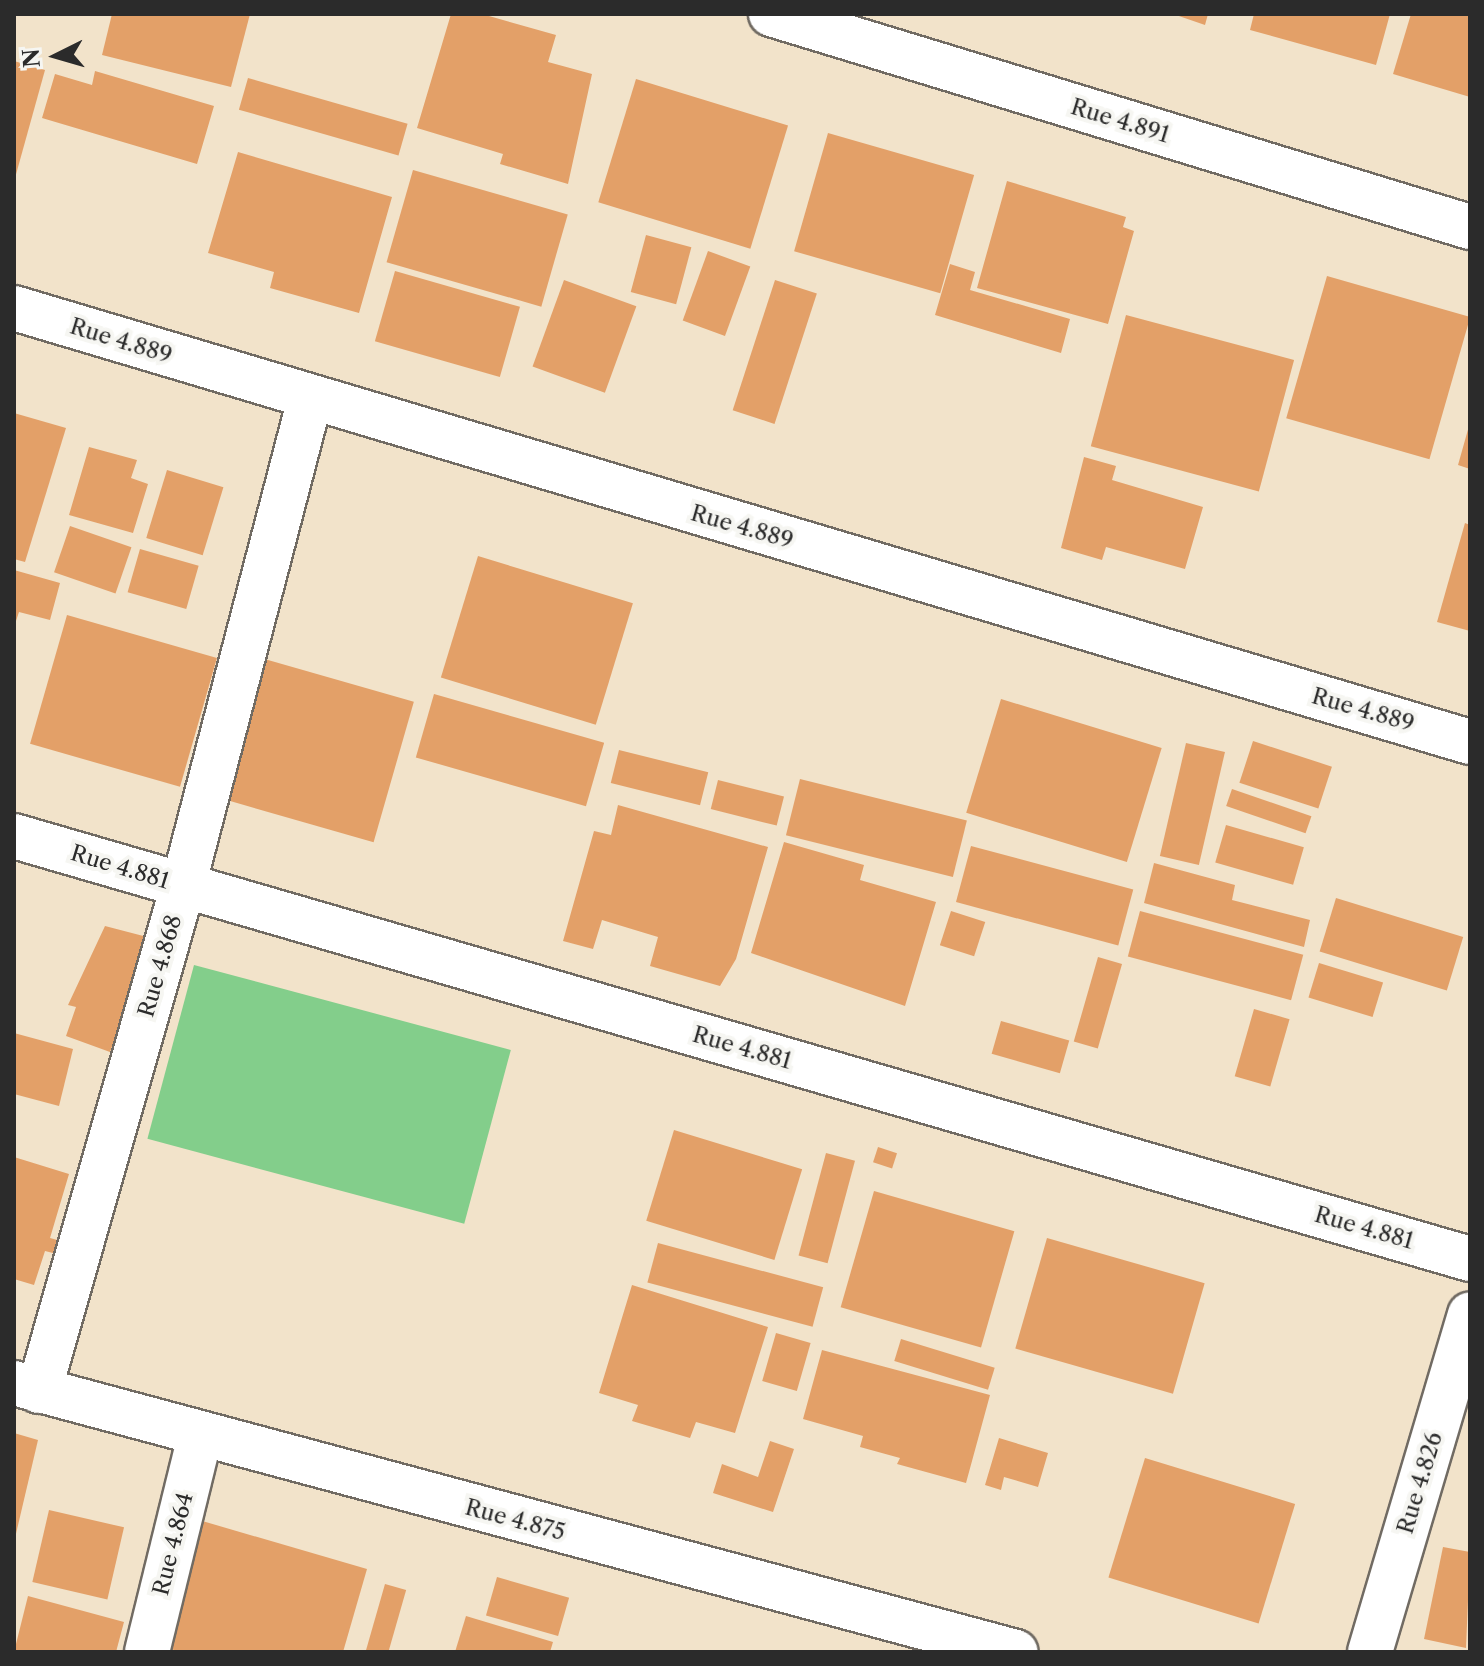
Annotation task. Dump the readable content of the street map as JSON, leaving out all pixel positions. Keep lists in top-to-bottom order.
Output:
{
  "streets": {
    "street": [
      "Rue 4.891",
      "Rue 4.889",
      "Rue 4.881",
      "Rue 4.868",
      "Rue 4.826",
      "Rue 4.875",
      "Rue 4.864"
    ]
  },
  "crossings": [
    ["Rue 4.889", "Rue 4.868"],
    ["Rue 4.881", "Rue 4.868"],
    ["Rue 4.868", "Rue 4.875"],
    ["Rue 4.875", "Rue 4.864"]
  ],
  "north": "left"
}
